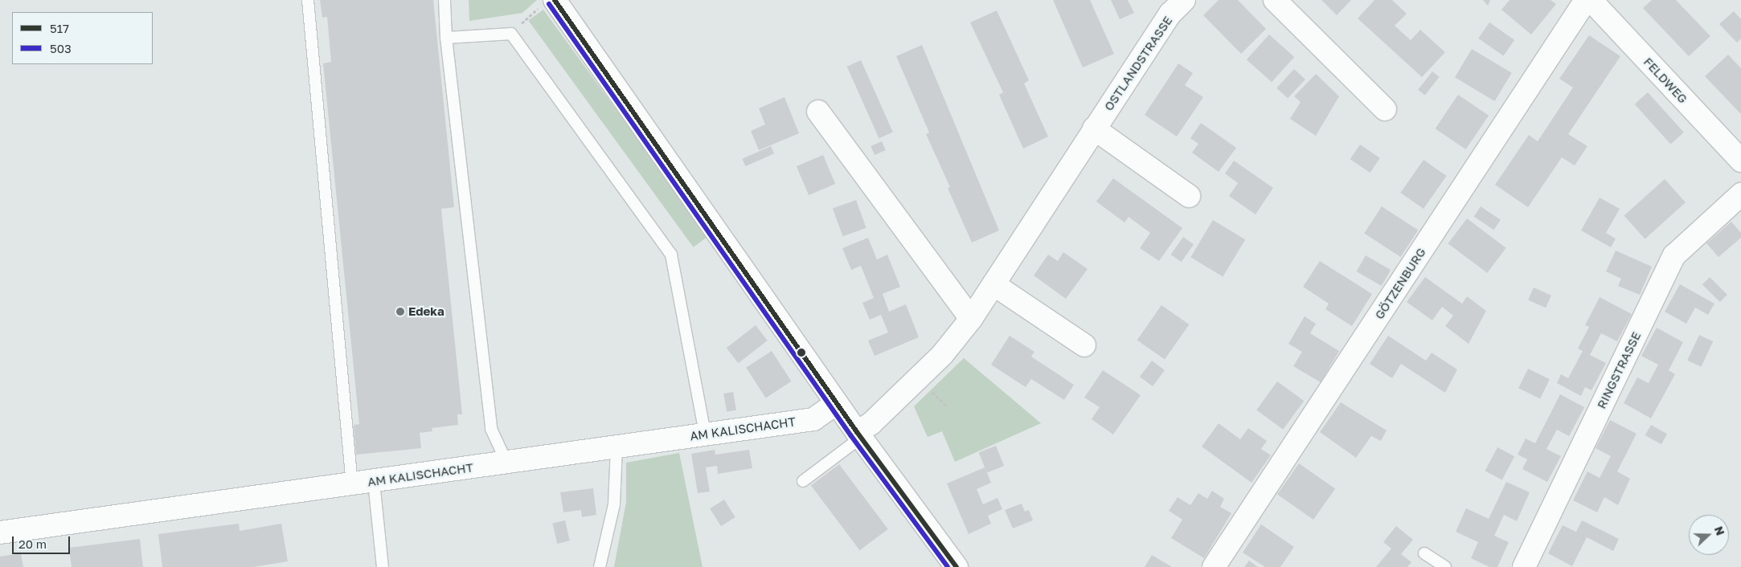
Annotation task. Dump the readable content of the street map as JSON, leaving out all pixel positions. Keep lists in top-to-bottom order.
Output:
{
  "streets": {
    "street": [
      "OSTLANDSTRASSE",
      "FELDWEG",
      "GÖTZENBURG",
      "RINGSTRASSE",
      "AM KALISCHACHT"
    ]
  },
  "places": ["Edeka"],
  "lines": ["transit line 517", "transit line 503"],
  "legend": ["517", "503"],
  "scale_bar": "20 m",
  "north": "right"
}
